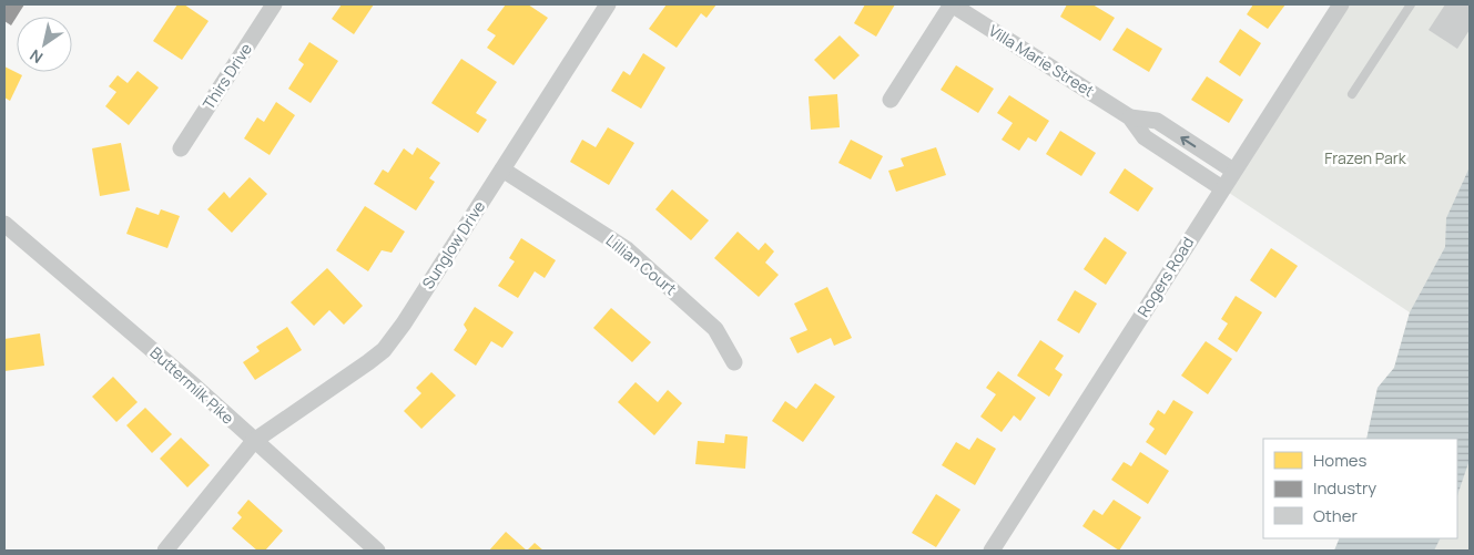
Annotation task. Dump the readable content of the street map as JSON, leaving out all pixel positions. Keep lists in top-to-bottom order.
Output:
{
  "streets": {
    "street": [
      "Villa Marie Street",
      "Thirs Drive",
      "Sunglow Drive",
      "Lillian Court",
      "Rogers Road",
      "Buttermilk Pike"
    ]
  },
  "crossings": [
    ["Villa Marie Street", "Rogers Road"],
    ["Sunglow Drive", "Lillian Court"],
    ["Sunglow Drive", "Buttermilk Pike"]
  ],
  "parks": ["Frazen Park"],
  "legend": ["Homes", "Industry", "Other"],
  "north": "bottom left"
}
